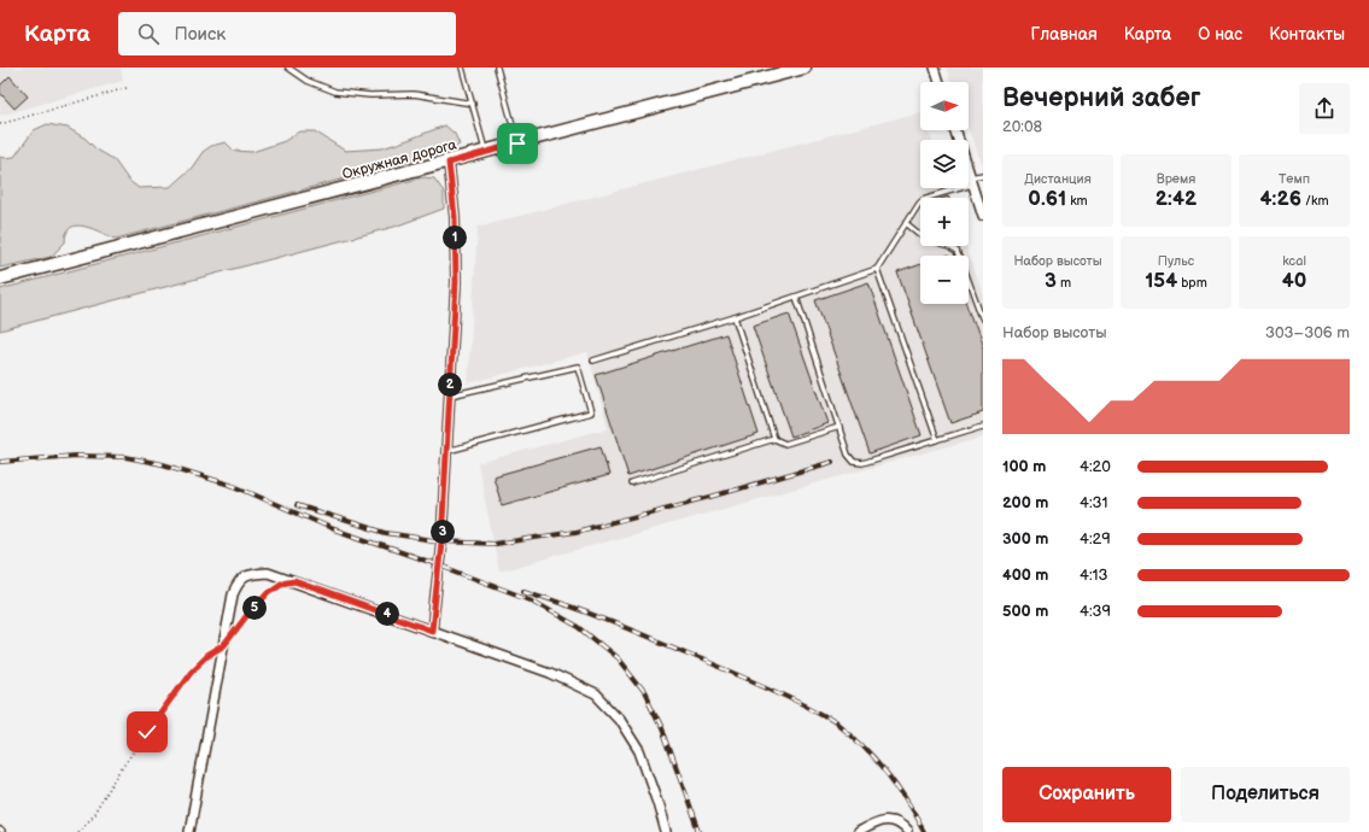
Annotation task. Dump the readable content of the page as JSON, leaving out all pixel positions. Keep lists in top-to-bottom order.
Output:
{
  "streets": {
    "main road": ["Окружная дорога"]
  },
  "north": "right",
  "page": {
    "header": "Карта",
    "search": "Поиск",
    "nav": [
      "Главная",
      "Карта",
      "О нас",
      "Контакты"
    ],
    "heading": ["Вечерний забег", "20:08"],
    "map_buttons": ["+", "−"],
    "stats": [
      ["Дистанция", "0.61 km"],
      ["Время", "2:42"],
      ["Темп", "4:26 /km"],
      ["Набор высоты", "3 m"],
      ["Пульс", "154 bpm"],
      ["kcal", "40"]
    ],
    "pins": [
      "1",
      "2",
      "3",
      "5",
      "4"
    ],
    "chart": ["Набор высоты", "303–306 m"],
    "list": [
      {
        "name": "100 m",
        "note": "4:20"
      },
      {
        "name": "200 m",
        "note": "4:31"
      },
      {
        "name": "300 m",
        "note": "4:29"
      },
      {
        "name": "400 m",
        "note": "4:13"
      },
      {
        "name": "500 m",
        "note": "4:39"
      }
    ],
    "buttons": ["Сохранить", "Поделиться"]
  }
}
